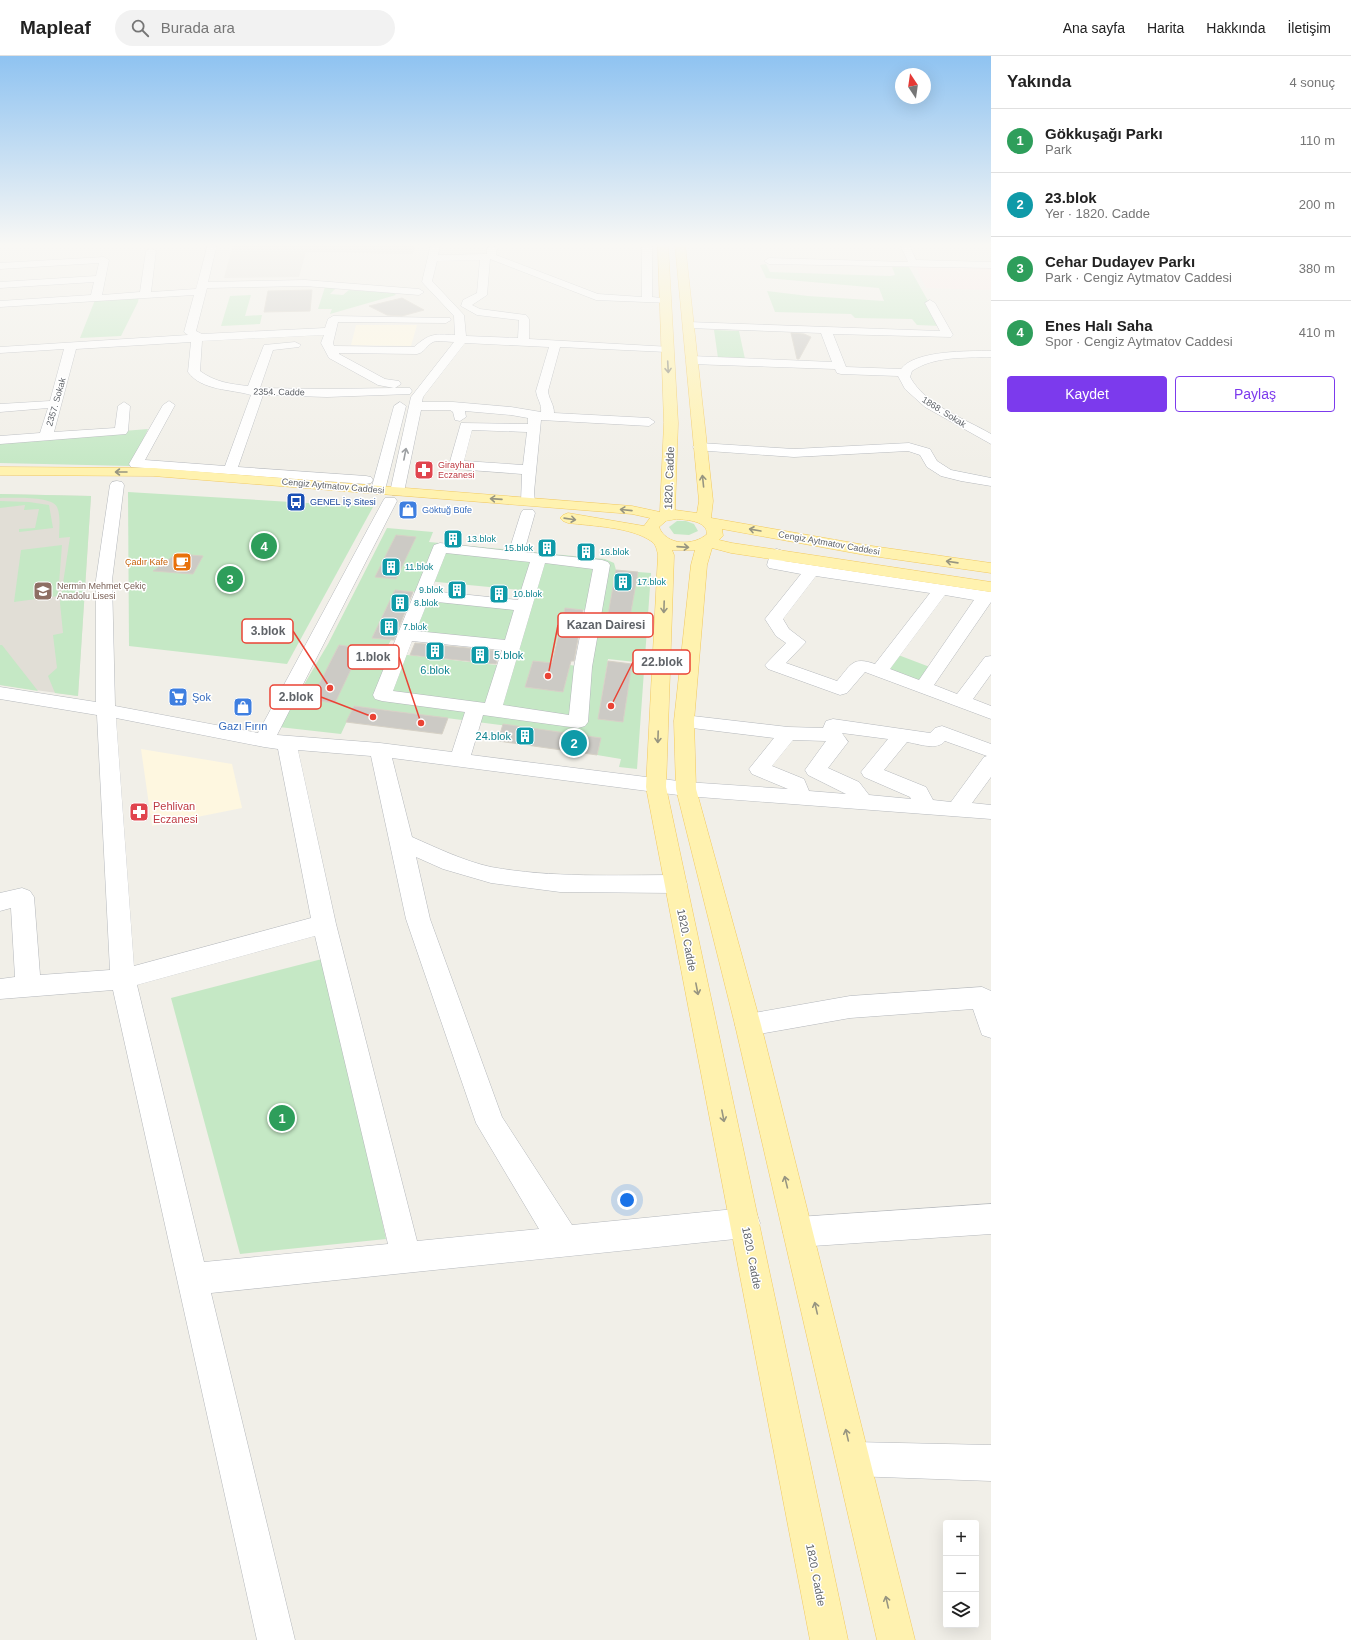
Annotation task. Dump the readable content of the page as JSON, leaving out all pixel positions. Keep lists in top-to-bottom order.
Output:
{
  "streets": {
    "main road": ["1820. Cadde", "Cengiz Aytmatov Caddesi"],
    "street": ["2354. Cadde", "2357. Sokak", "1868. Sokak"]
  },
  "crossings": [
    ["1820. Cadde", "Cengiz Aytmatov Caddesi"]
  ],
  "places": {
    "pharmacy": ["Girayhan Eczanesi", "Pehlivan Eczanesi"],
    "bus stop": ["GENEL İŞ Sitesi"],
    "shop": ["Göktuğ Büfe", "Gazı Fırın"],
    "building": [
      "13.blok",
      "15.blok",
      "16.blok",
      "11.blok",
      "17.blok",
      "9.blok",
      "10.blok",
      "8.blok",
      "7.blok",
      "6.blok",
      "5.blok",
      "24.blok"
    ],
    "cafe": ["Çadır Kafe"],
    "school or university": ["Nermin Mehmet Çekiç Anadolu Lisesi"],
    "other": [
      "Kazan Dairesi",
      "3.blok",
      "22.blok",
      "2.blok",
      "1.blok"
    ],
    "supermarket": ["Şok"]
  },
  "north": "top",
  "page": {
    "header": "Mapleaf",
    "search": "Burada ara",
    "nav": [
      "Ana sayfa",
      "Harita",
      "Hakkında",
      "İletişim"
    ],
    "heading": ["Yakında", "4 sonuç"],
    "list": [
      {
        "mark": "1",
        "name": "Gökkuşağı Parkı",
        "note": "Park",
        "value": "110 m"
      },
      {
        "mark": "2",
        "name": "23.blok",
        "note": "Yer · 1820. Cadde",
        "value": "200 m"
      },
      {
        "mark": "3",
        "name": "Cehar Dudayev Parkı",
        "note": "Park · Cengiz Aytmatov Caddesi",
        "value": "380 m"
      },
      {
        "mark": "4",
        "name": "Enes Halı Saha",
        "note": "Spor · Cengiz Aytmatov Caddesi",
        "value": "410 m"
      }
    ],
    "buttons": ["Kaydet", "Paylaş"],
    "pins": [
      "4",
      "3",
      "2",
      "1"
    ],
    "map_buttons": ["+", "−"]
  }
}
